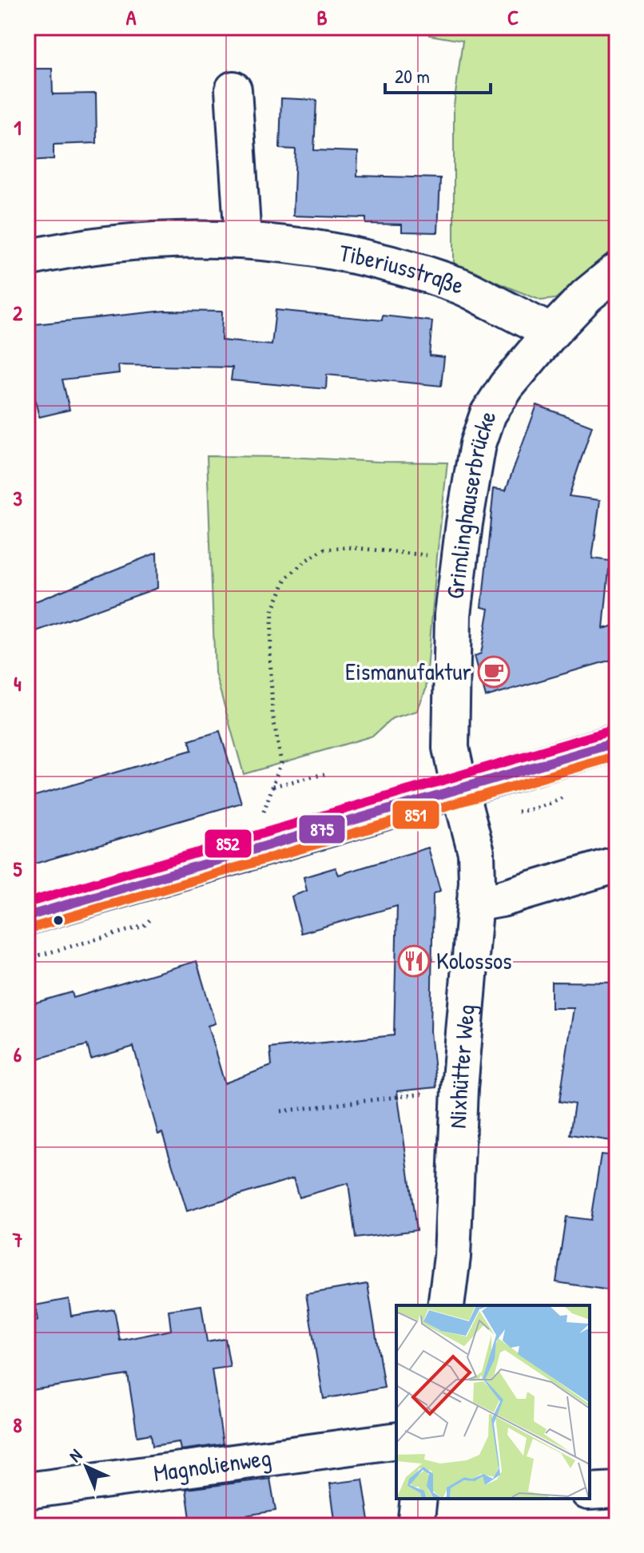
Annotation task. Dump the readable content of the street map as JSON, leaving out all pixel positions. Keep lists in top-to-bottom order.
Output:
{
  "streets": {
    "street": [
      "Tiberiusstraße",
      "Grimlinghauserbrücke",
      "Nixhütter Weg",
      "Magnolienweg"
    ]
  },
  "crossings": [
    ["Tiberiusstraße", "Grimlinghauserbrücke"],
    ["Grimlinghauserbrücke", "Nixhütter Weg"]
  ],
  "places": {
    "cafe": ["Eismanufaktur"],
    "restaurant": ["Kolossos"]
  },
  "lines": ["transit line 852", "transit line 875", "transit line 851"],
  "scale_bar": "20 m",
  "north": "top left",
  "grid": {
    "columns": ["A", "B", "C"],
    "rows": [
      "1",
      "2",
      "3",
      "4",
      "5",
      "6",
      "7",
      "8"
    ]
  }
}
